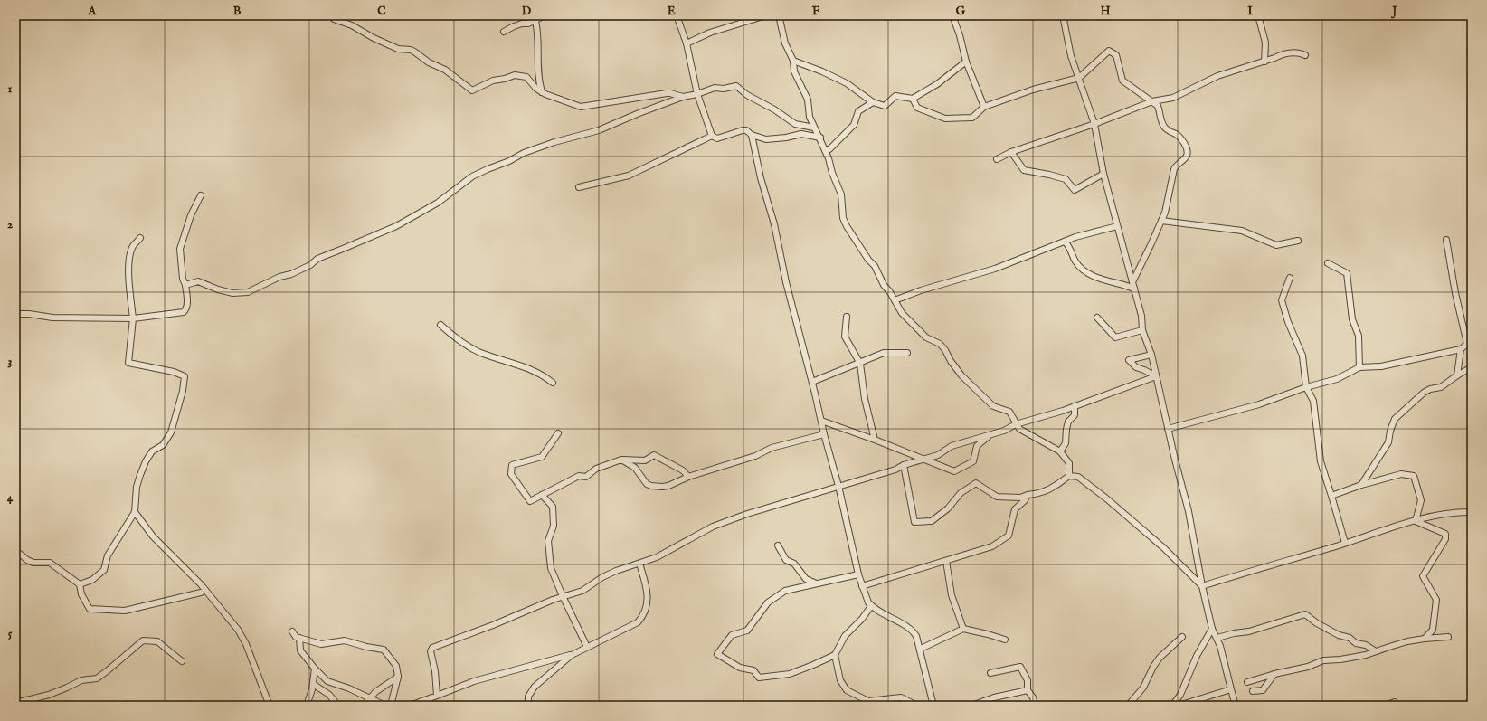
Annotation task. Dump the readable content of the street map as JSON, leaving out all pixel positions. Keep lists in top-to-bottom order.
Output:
{
  "grid": {
    "columns": [
      "A",
      "B",
      "C",
      "D",
      "E",
      "F",
      "G",
      "H",
      "I",
      "J"
    ],
    "rows": [
      "1",
      "2",
      "3",
      "4",
      "5"
    ]
  }
}
